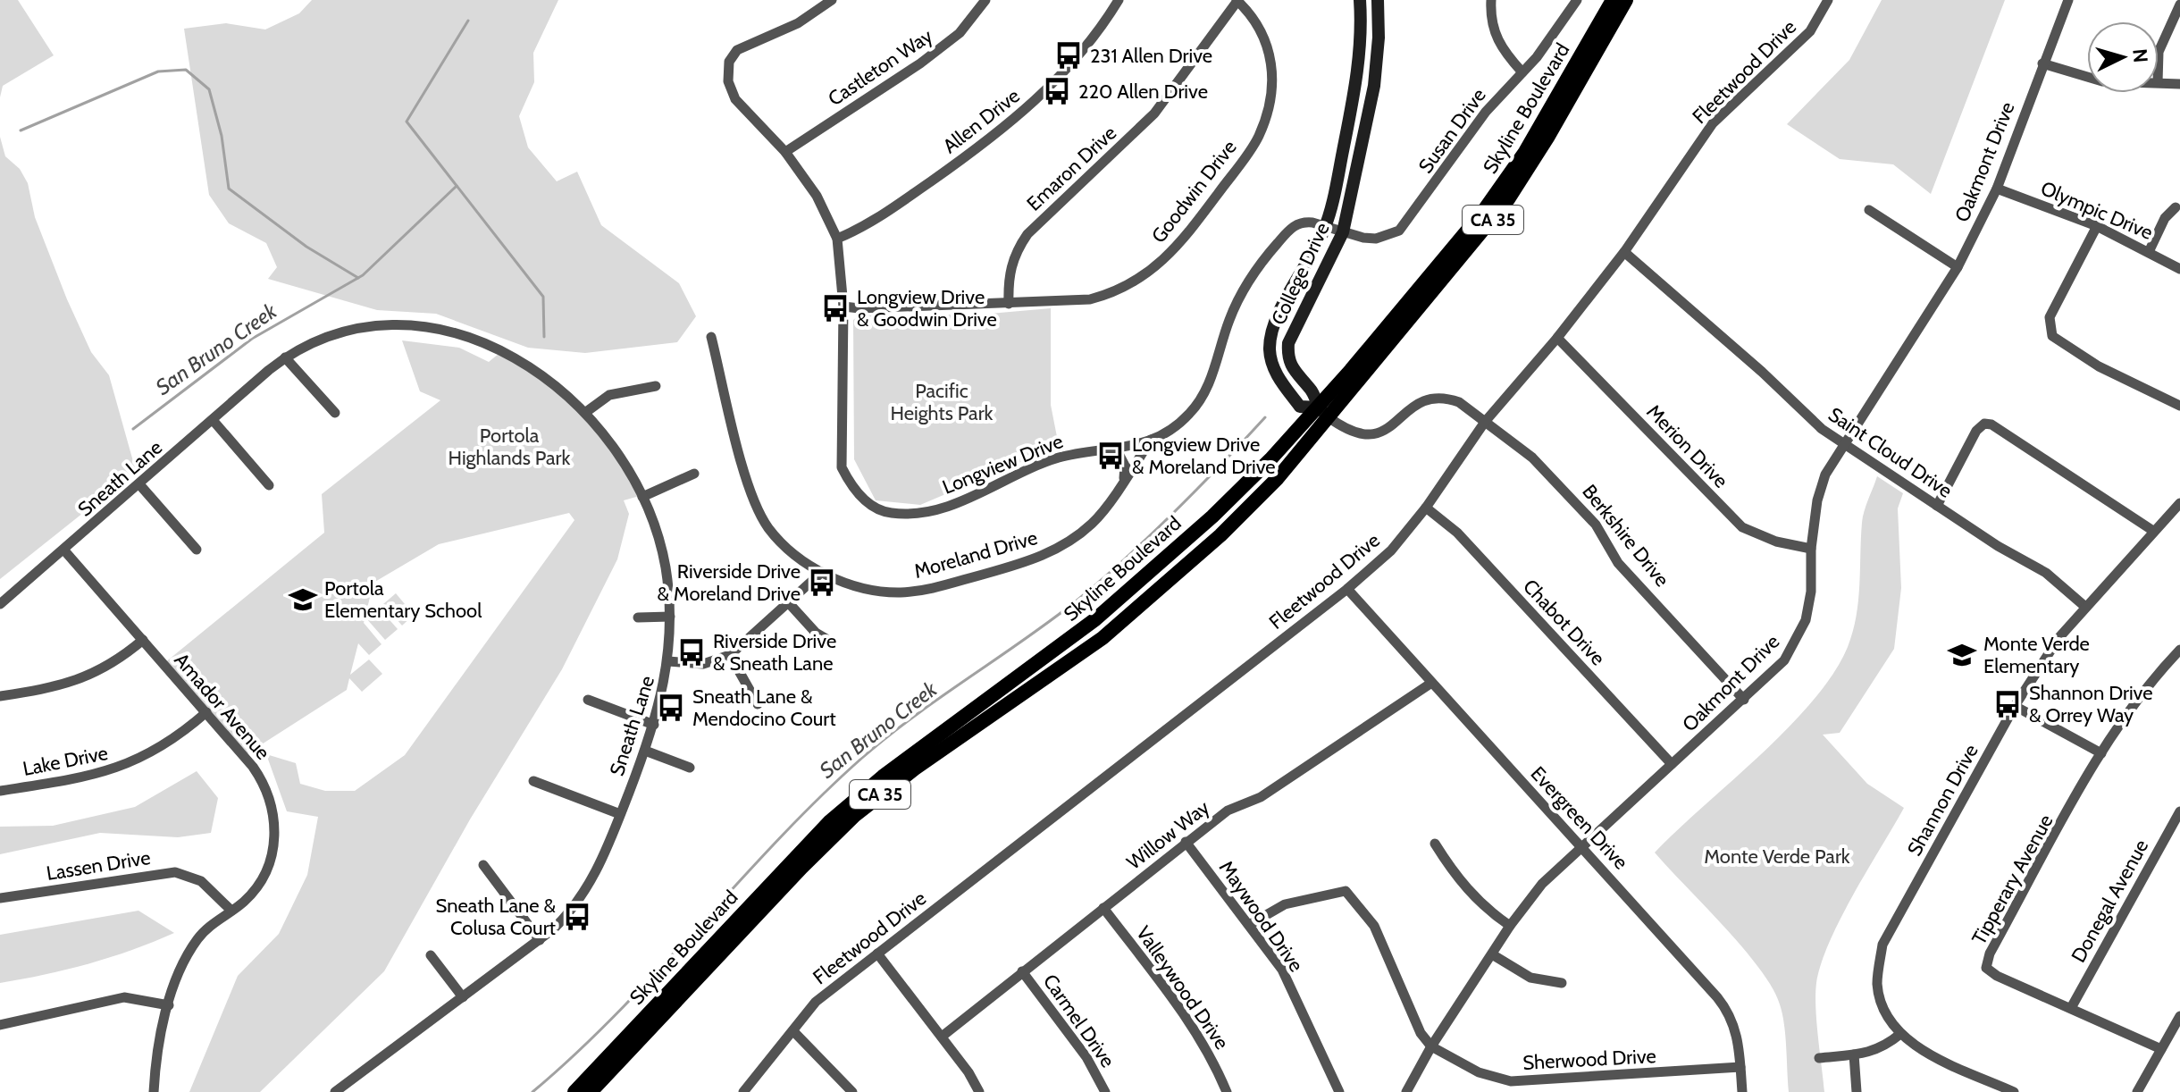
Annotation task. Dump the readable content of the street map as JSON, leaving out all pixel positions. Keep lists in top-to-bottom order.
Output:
{
  "streets": {
    "main road": ["Skyline Boulevard", "CA 35"],
    "street": [
      "Castleton Way",
      "Fleetwood Drive",
      "Allen Drive",
      "Susan Drive",
      "Oakmont Drive",
      "Emaron Drive",
      "Goodwin Drive",
      "Olympic Drive",
      "College Drive",
      "Merion Drive",
      "Saint Cloud Drive",
      "Longview Drive",
      "Sneath Lane",
      "Berkshire Drive",
      "Moreland Drive",
      "Chabot Drive",
      "Amador Avenue",
      "Lake Drive",
      "Shannon Drive",
      "Evergreen Drive",
      "Willow Way",
      "Lassen Drive",
      "Tipperary Avenue",
      "Donegal Avenue",
      "Maywood Drive",
      "Valleywood Drive",
      "Carmel Drive",
      "Sherwood Drive"
    ]
  },
  "crossings": [
    ["Castleton Way", "Longview Drive"],
    ["Fleetwood Drive", "Merion Drive"],
    ["Fleetwood Drive", "Saint Cloud Drive"],
    ["Fleetwood Drive", "Berkshire Drive"],
    ["Fleetwood Drive", "Chabot Drive"],
    ["Fleetwood Drive", "Evergreen Drive"],
    ["Skyline Boulevard", "College Drive"],
    ["Skyline Boulevard", "Berkshire Drive"],
    ["Allen Drive", "Longview Drive"],
    ["Susan Drive", "College Drive"],
    ["Susan Drive", "Longview Drive"],
    ["Oakmont Drive", "Olympic Drive"],
    ["Oakmont Drive", "Merion Drive"],
    ["Oakmont Drive", "Saint Cloud Drive"],
    ["Oakmont Drive", "Berkshire Drive"],
    ["Oakmont Drive", "Chabot Drive"],
    ["Oakmont Drive", "Evergreen Drive"],
    ["Oakmont Drive", "Sherwood Drive"],
    ["Emaron Drive", "Goodwin Drive"],
    ["Goodwin Drive", "Longview Drive"],
    ["College Drive", "Longview Drive"],
    ["College Drive", "Berkshire Drive"],
    ["Saint Cloud Drive", "Shannon Drive"],
    ["Longview Drive", "Moreland Drive"],
    ["Sneath Lane", "Amador Avenue"],
    ["Amador Avenue", "Lake Drive"],
    ["Amador Avenue", "Lassen Drive"],
    ["Evergreen Drive", "Willow Way"],
    ["Evergreen Drive", "Sherwood Drive"],
    ["Willow Way", "Maywood Drive"],
    ["Willow Way", "Valleywood Drive"],
    ["Willow Way", "Carmel Drive"],
    ["Tipperary Avenue", "Donegal Avenue"]
  ],
  "water": ["San Bruno Creek"],
  "parks": ["Pacific Heights Park", "Portola Highlands Park", "Monte Verde Park"],
  "places": {
    "bus stop": [
      "231 Allen Drive",
      "220 Allen Drive",
      "Longview Drive & Goodwin Drive",
      "Longview Drive & Moreland Drive",
      "Riverside Drive & Moreland Drive",
      "Riverside Drive & Sneath Lane",
      "Shannon Drive & Orrey Way",
      "Sneath Lane & Mendocino Court",
      "Sneath Lane & Colusa Court"
    ],
    "school or university": ["Portola Elementary School", "Monte Verde Elementary"]
  },
  "north": "right"
}
